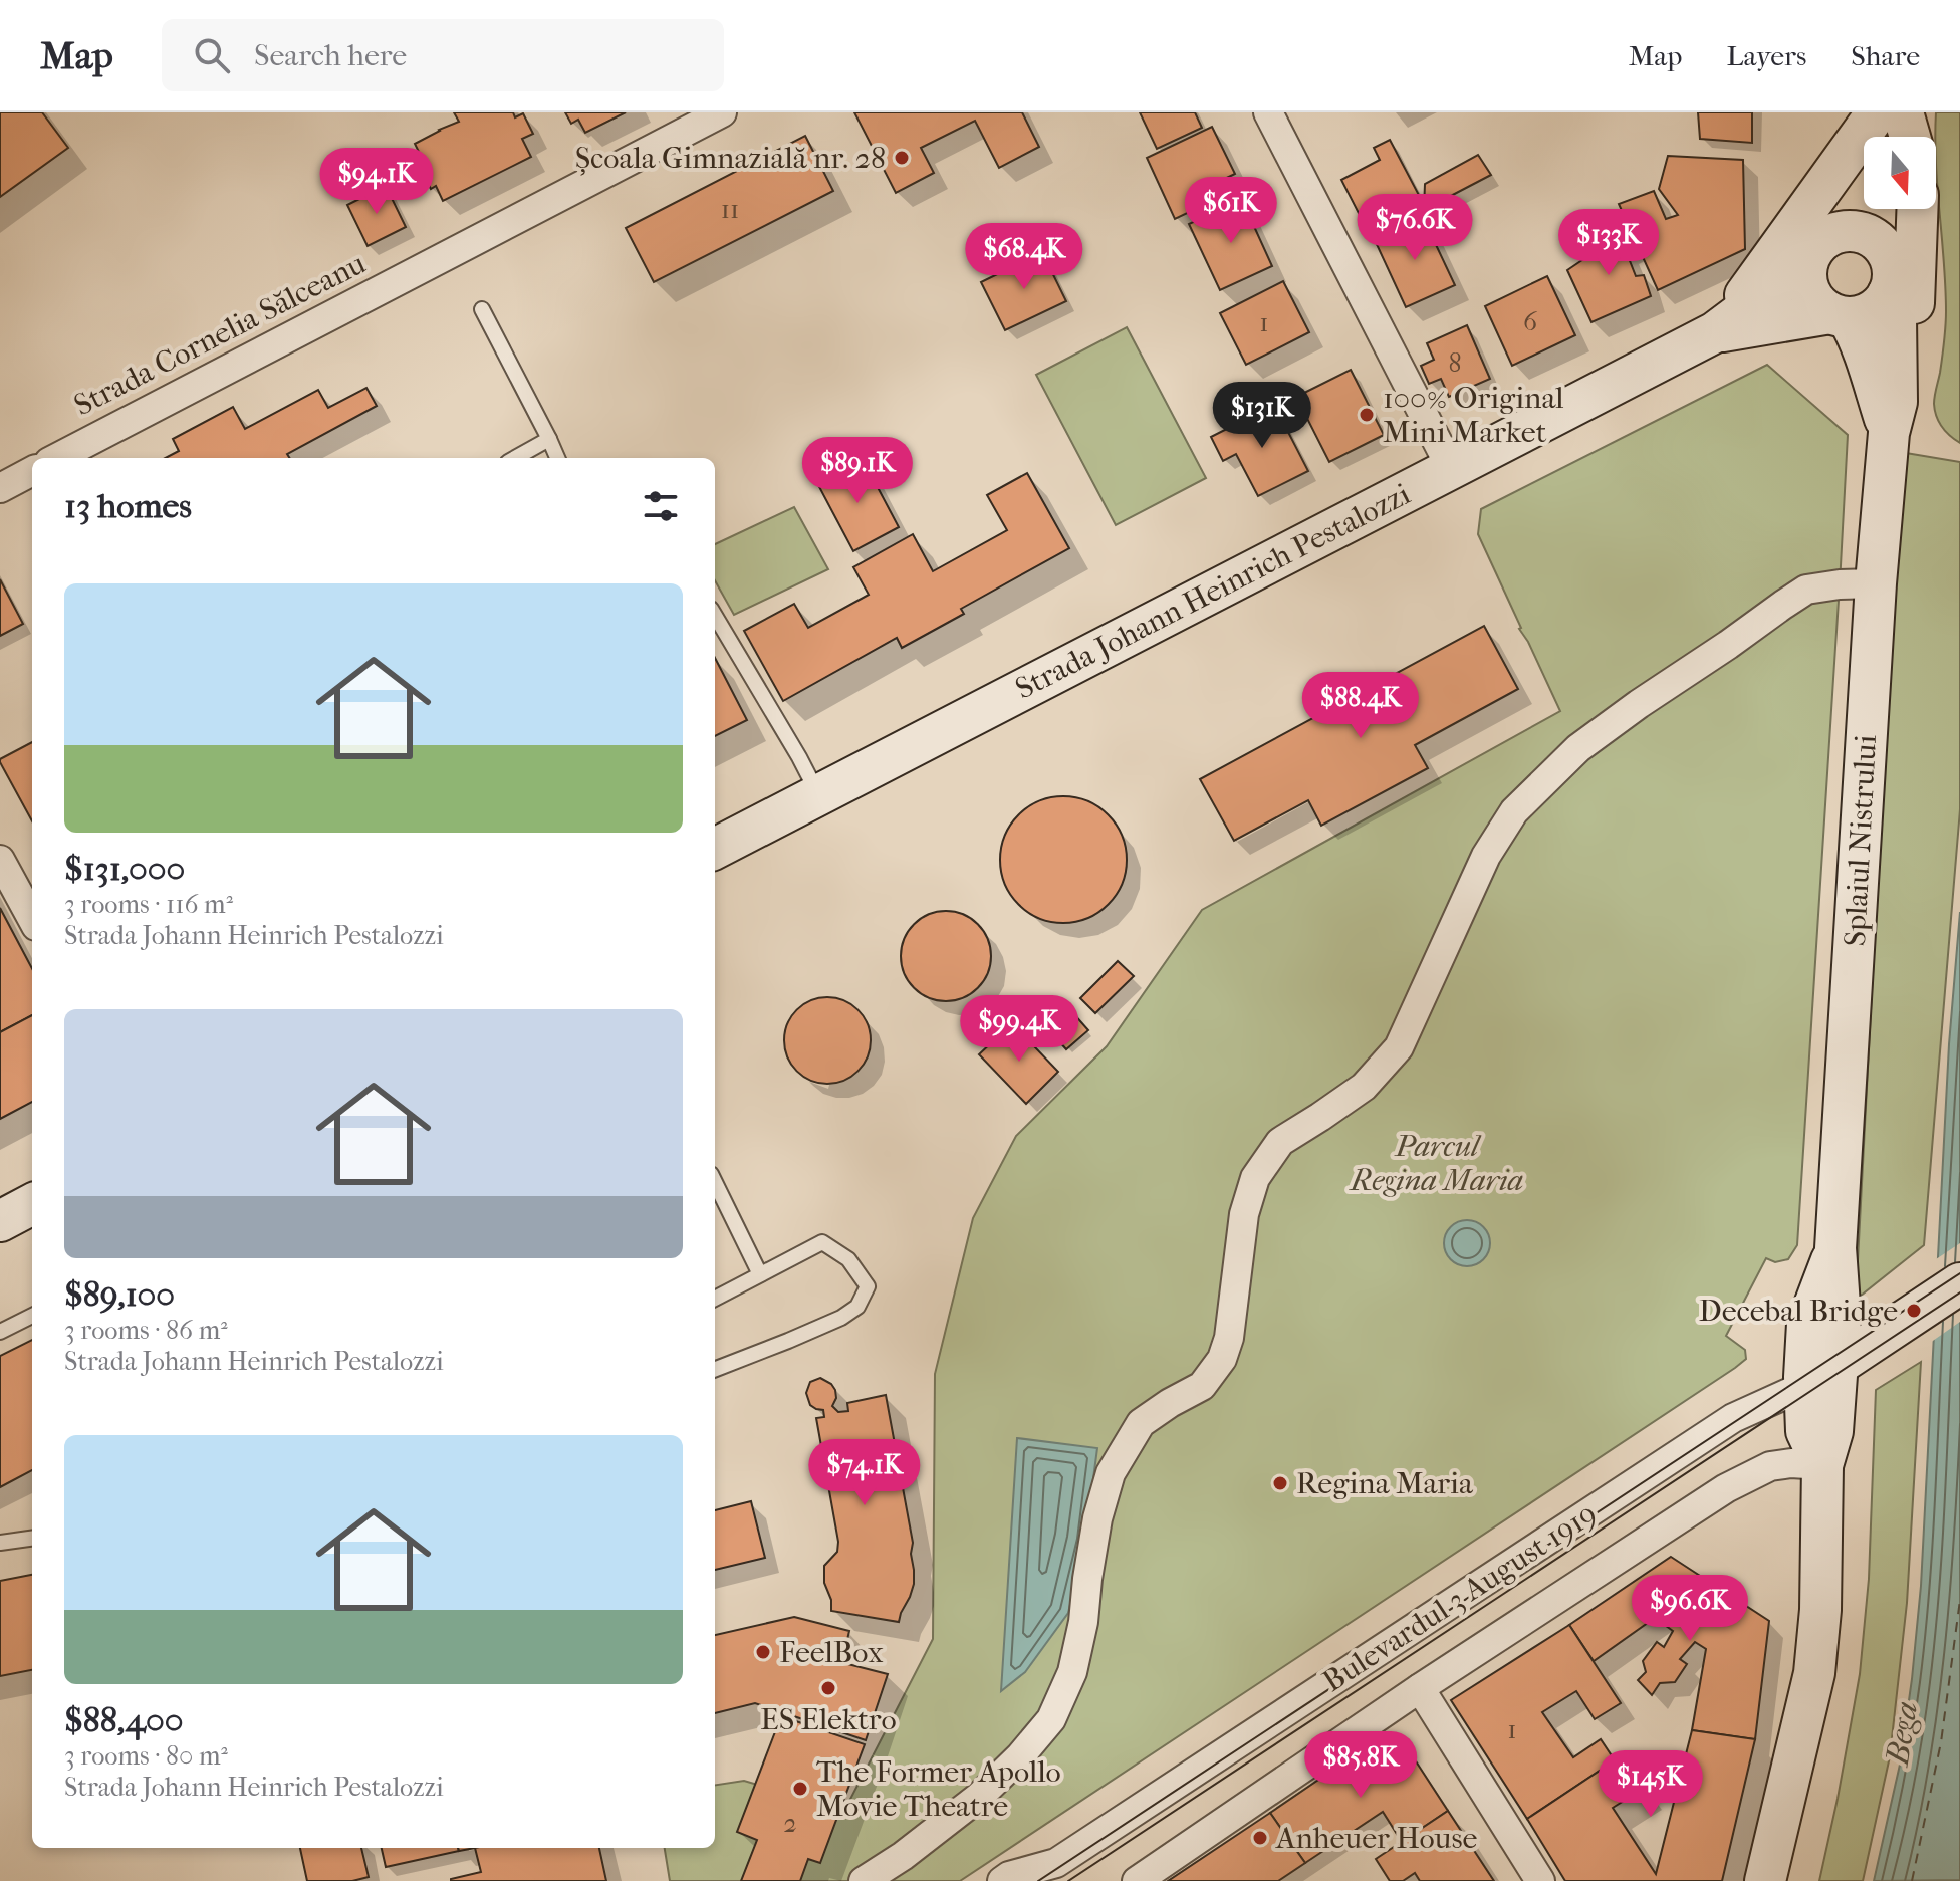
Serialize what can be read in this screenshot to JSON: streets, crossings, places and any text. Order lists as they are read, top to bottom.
{
  "streets": {
    "main road": ["Strada Johann Heinrich Pestalozzi", "Splaiul Nistrului"],
    "street": ["Strada Cornelia Sălceanu", "Bulevardul 3 August 1919"]
  },
  "crossings": [
    ["Strada Johann Heinrich Pestalozzi", "Splaiul Nistrului"],
    ["Splaiul Nistrului", "Bulevardul 3 August 1919"]
  ],
  "water": ["Bega"],
  "parks": ["Parcul Regina Maria"],
  "places": [
    "Școala Gimnazială nr. 28",
    "100% Original Mini Market",
    "Decebal Bridge",
    "Regina Maria",
    "FeelBox",
    "ES Elektro",
    "The Former Apollo Movie Theatre",
    "Anheuer House"
  ],
  "house_numbers": [
    "11",
    "6",
    "1",
    "8",
    "1",
    "2"
  ],
  "north": "bottom",
  "page": {
    "header": "Map",
    "search": "Search here",
    "nav": ["Map", "Layers", "Share"],
    "price": [
      "$94.1K",
      "$61K",
      "$76.6K",
      "$133K",
      "$68.4K",
      "$131K",
      "$89.1K",
      "$88.4K",
      "$99.4K",
      "$74.1K",
      "$96.6K",
      "$85.8K",
      "$145K"
    ],
    "heading": "13 homes",
    "list": [
      {
        "name": "$131,000",
        "note": "3 rooms · 116 m² · Strada Johann Heinrich Pestalozzi"
      },
      {
        "name": "$89,100",
        "note": "3 rooms · 86 m² · Strada Johann Heinrich Pestalozzi"
      },
      {
        "name": "$88,400",
        "note": "3 rooms · 80 m² · Strada Johann Heinrich Pestalozzi"
      }
    ]
  }
}
